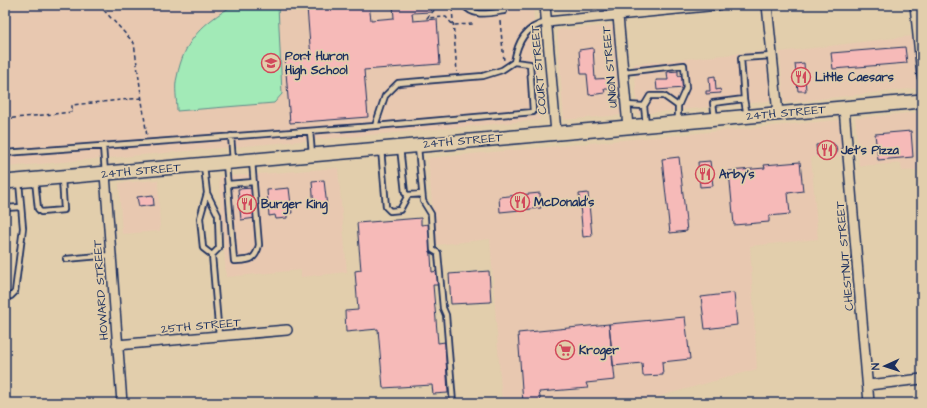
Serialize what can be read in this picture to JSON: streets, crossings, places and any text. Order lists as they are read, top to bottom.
{
  "streets": {
    "street": [
      "UNION STREET",
      "COURT STREET",
      "24TH STREET",
      "CHESTNUT STREET",
      "HOWARD STREET",
      "25TH STREET"
    ]
  },
  "crossings": [
    ["UNION STREET", "24TH STREET"],
    ["COURT STREET", "24TH STREET"],
    ["24TH STREET", "CHESTNUT STREET"],
    ["24TH STREET", "HOWARD STREET"],
    ["HOWARD STREET", "25TH STREET"]
  ],
  "places": {
    "school or university": ["Port Huron High School"],
    "restaurant": [
      "Little Caesars",
      "Jet's Pizza",
      "Arby's",
      "McDonald's",
      "Burger King"
    ],
    "supermarket": ["Kroger"]
  },
  "north": "left"
}
